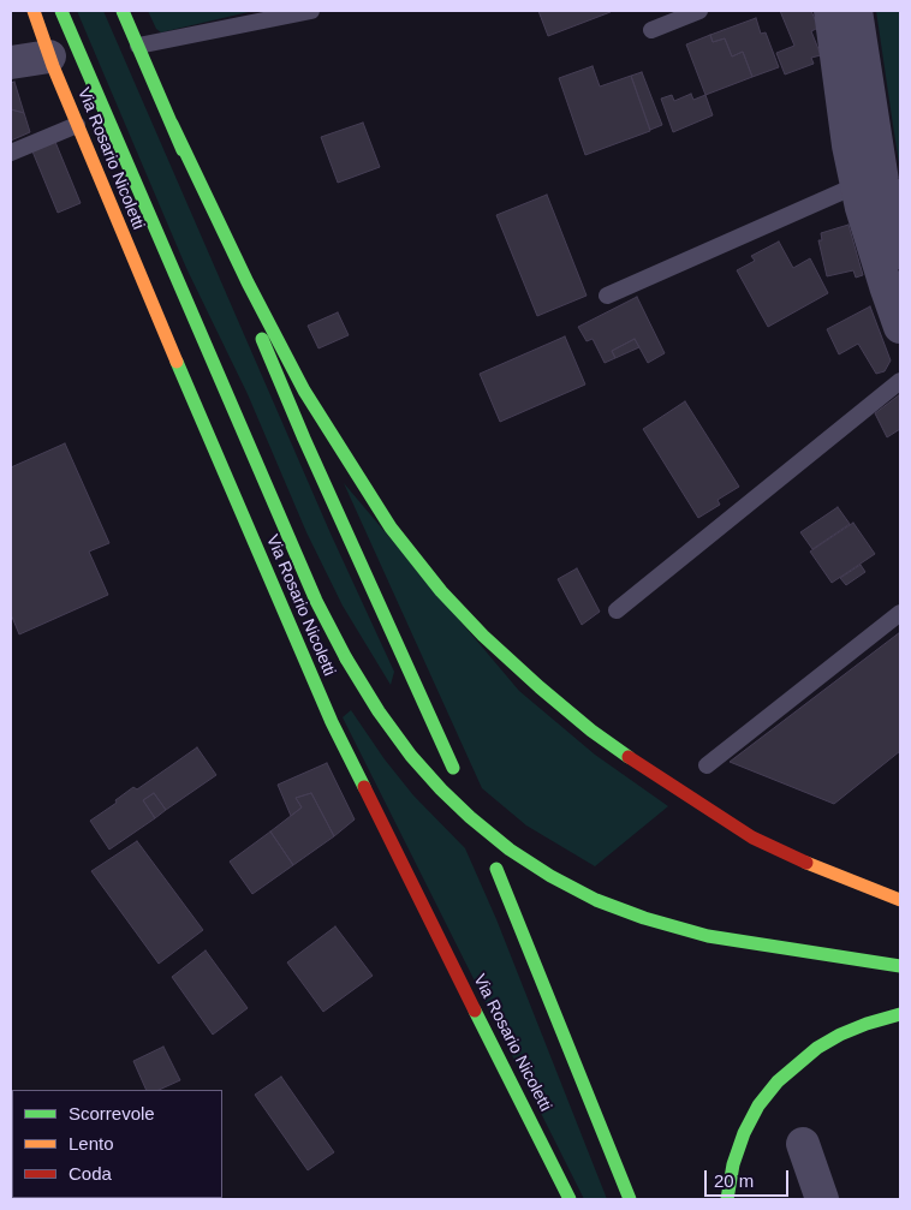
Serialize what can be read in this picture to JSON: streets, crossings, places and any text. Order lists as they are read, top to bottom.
{
  "streets": {
    "main road": ["Via Rosario Nicoletti"]
  },
  "legend": ["Scorrevole", "Lento", "Coda"],
  "scale_bar": "20 m"
}
